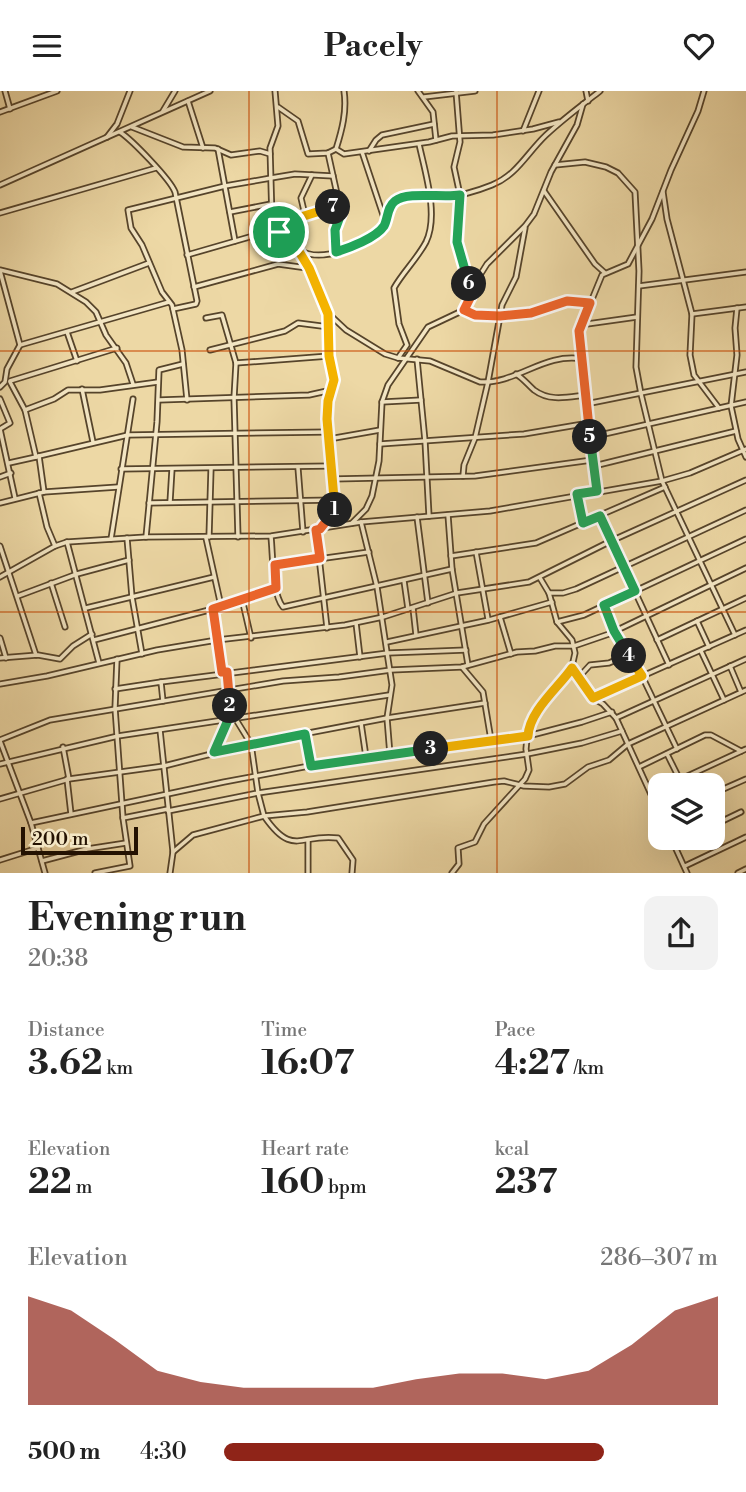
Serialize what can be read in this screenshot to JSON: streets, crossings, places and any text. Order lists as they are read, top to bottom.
{
  "scale_bar": "200 m",
  "page": {
    "header": "Pacely",
    "pins": [
      "7",
      "6",
      "5",
      "1",
      "4",
      "2",
      "3"
    ],
    "scale": "200 m",
    "heading": ["Evening run", "20:38"],
    "stats": [
      ["Distance", "3.62 km"],
      ["Time", "16:07"],
      ["Pace", "4:27 /km"],
      ["Elevation", "22 m"],
      ["Heart rate", "160 bpm"],
      ["kcal", "237"]
    ],
    "chart": ["Elevation", "286–307 m"],
    "list": [
      {
        "name": "500 m",
        "note": "4:30"
      }
    ]
  }
}
